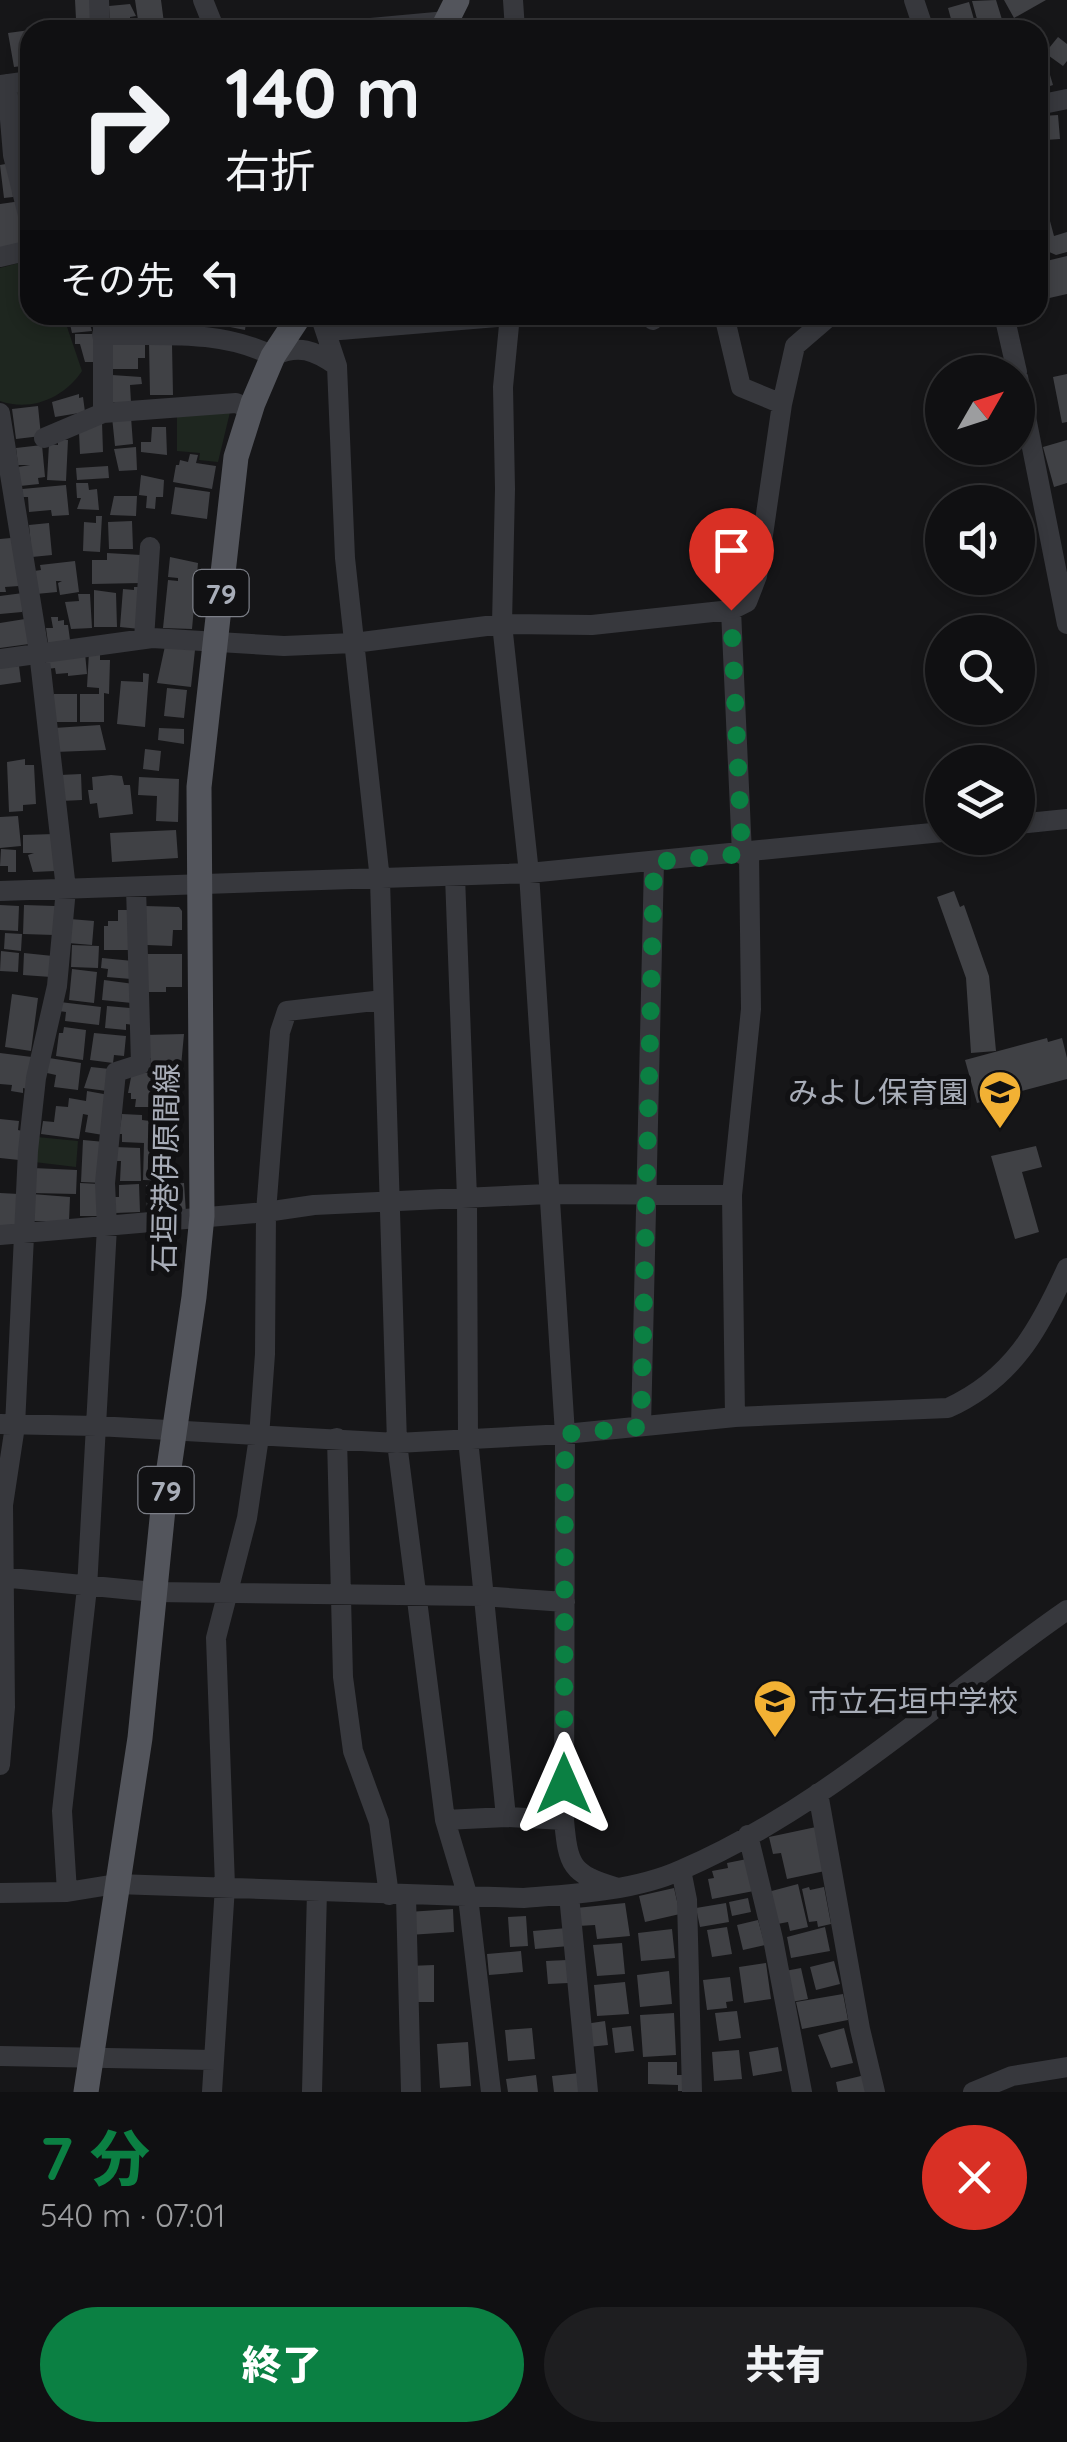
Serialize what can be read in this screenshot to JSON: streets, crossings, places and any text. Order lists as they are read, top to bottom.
{
  "streets": {
    "main road": ["79", "石垣港伊原間線"]
  },
  "places": {
    "school or university": ["みよし保育園", "市立石垣中学校"]
  },
  "north": "top right",
  "page": {
    "turn": ["140 m", "右折"],
    "then": "その先",
    "heading": ["7 分", "540 m · 07:01"],
    "buttons": ["終了", "共有"]
  }
}
